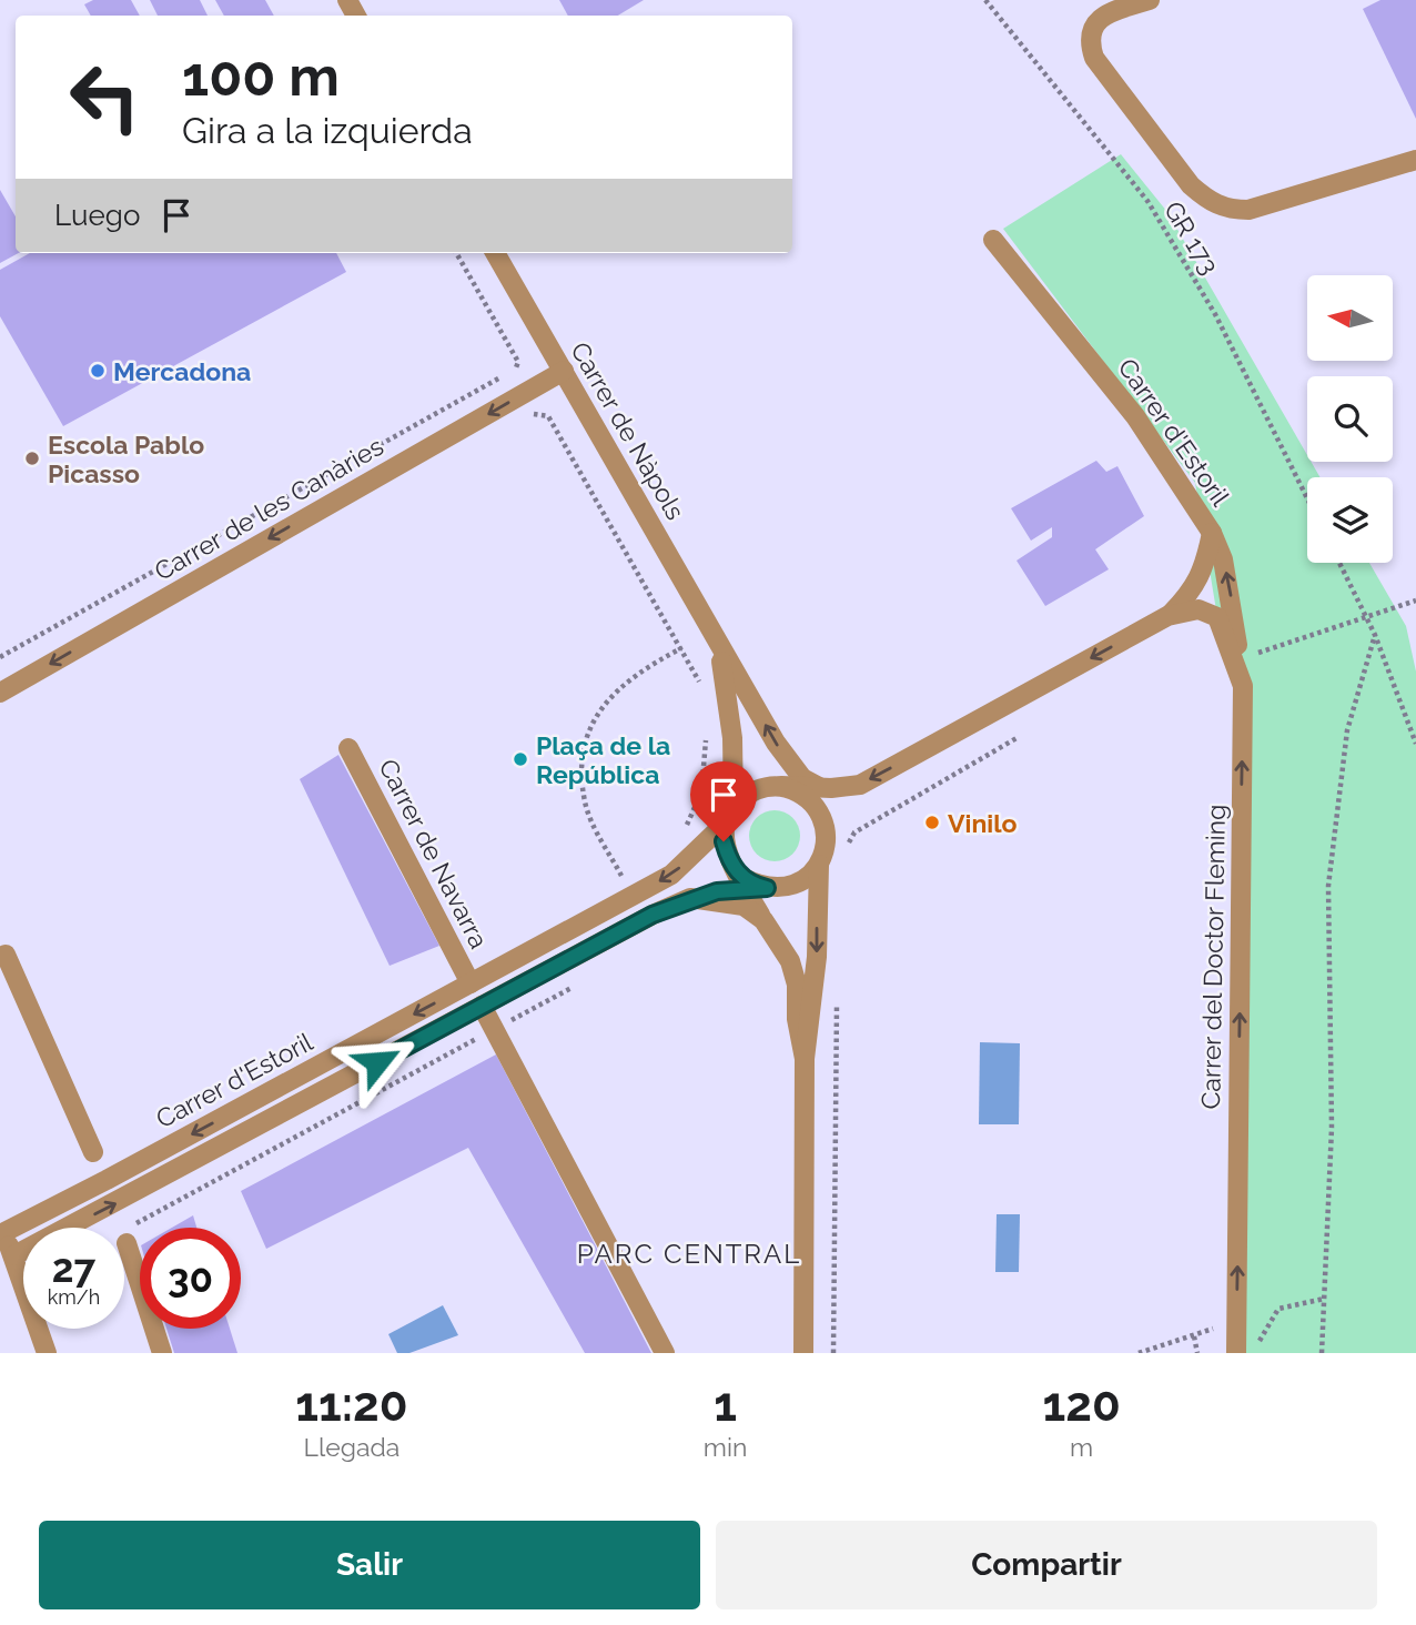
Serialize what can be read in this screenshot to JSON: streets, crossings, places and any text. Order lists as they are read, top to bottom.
{
  "streets": {
    "street": [
      "Carrer de Nàpols",
      "Carrer d'Estoril",
      "Carrer de les Canàries",
      "Carrer de Navarra",
      "Carrer del Doctor Fleming"
    ],
    "path": ["GR 173"]
  },
  "crossings": [
    ["Carrer de Nàpols", "Carrer d'Estoril"],
    ["Carrer de Nàpols", "Carrer de les Canàries"],
    ["Carrer de Nàpols", "Carrer del Doctor Fleming"],
    ["Carrer d'Estoril", "Carrer de Navarra"],
    ["Carrer d'Estoril", "Carrer del Doctor Fleming"]
  ],
  "one_way": ["Carrer de les Canàries"],
  "districts": ["PARC CENTRAL"],
  "places": [
    "Mercadona",
    "Escola Pablo Picasso",
    "Plaça de la República",
    "Vinilo"
  ],
  "north": "left",
  "page": {
    "turn": ["100 m", "Gira a la izquierda"],
    "then": "Luego",
    "speed": "27 km/h",
    "limit": "30",
    "eta": [
      "11:20",
      "Llegada",
      "1",
      "min",
      "120",
      "m"
    ],
    "buttons": ["Salir", "Compartir"]
  }
}
